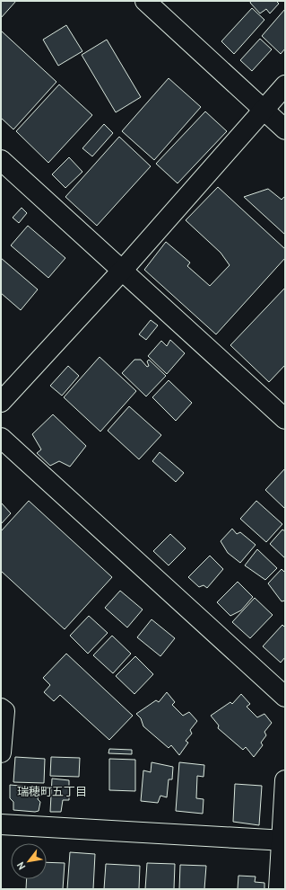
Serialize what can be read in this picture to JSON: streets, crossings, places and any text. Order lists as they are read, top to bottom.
{
  "districts": ["瑞穂町五丁目"],
  "north": "bottom left"
}
